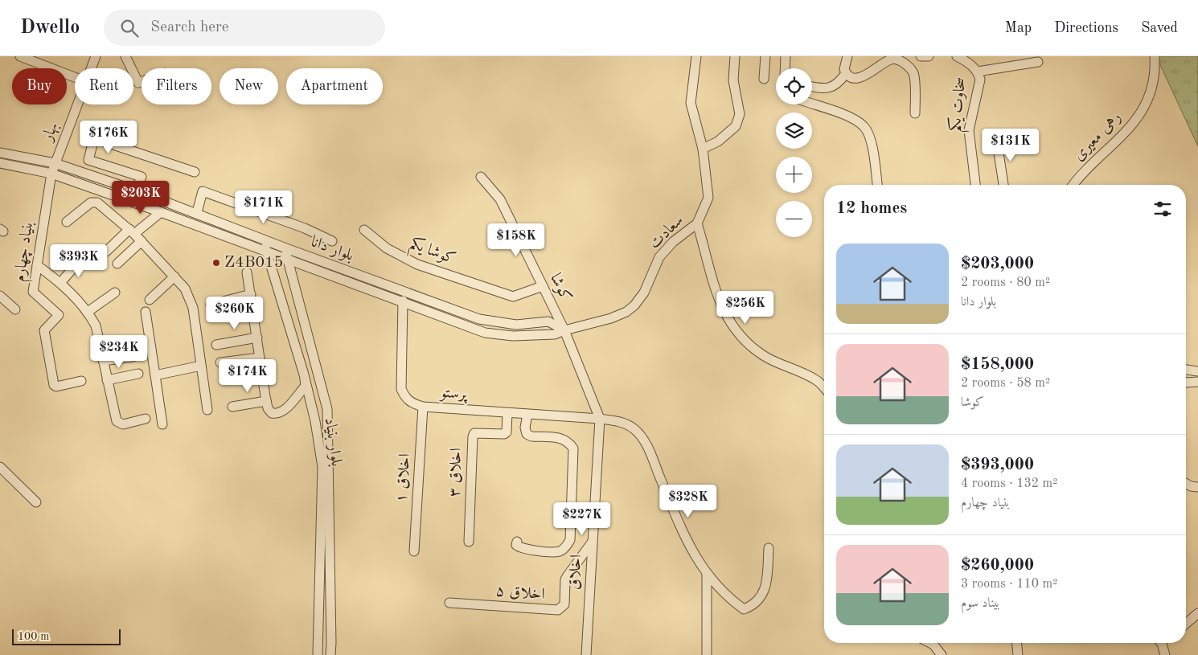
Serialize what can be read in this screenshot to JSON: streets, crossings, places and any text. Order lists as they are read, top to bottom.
{
  "streets": {
    "street": [
      "سخاوت یکم",
      "بهار",
      "رهی معیری",
      "سعادت",
      "بلوار دانا",
      "بنیاد چهارم",
      "کوشا یکم",
      "کوشا",
      "پرستو",
      "بلوار بنیاد",
      "اخلاق ۳",
      "اخلاق ۱",
      "اخلاق",
      "اخلاق ۵"
    ]
  },
  "crossings": [
    ["بهار", "بلوار دانا"],
    ["بهار", "بنیاد چهارم"],
    ["سعادت", "بلوار دانا"],
    ["سعادت", "کوشا"],
    ["بلوار دانا", "بنیاد چهارم"],
    ["بلوار دانا", "کوشا"],
    ["بلوار دانا", "پرستو"],
    ["بلوار دانا", "بلوار بنیاد"],
    ["کوشا یکم", "کوشا"],
    ["پرستو", "اخلاق ۳"],
    ["پرستو", "اخلاق ۱"],
    ["پرستو", "اخلاق"],
    ["اخلاق", "اخلاق ۵"]
  ],
  "places": ["Z4B015"],
  "scale_bar": "100 m",
  "page": {
    "header": "Dwello",
    "search": "Search here",
    "nav": ["Map", "Directions", "Saved"],
    "map_buttons": ["+", "−"],
    "chip": [
      "Buy",
      "Rent",
      "Filters",
      "New",
      "Apartment"
    ],
    "price": [
      "$176K",
      "$131K",
      "$203K",
      "$171K",
      "$158K",
      "$393K",
      "$256K",
      "$260K",
      "$234K",
      "$174K",
      "$328K",
      "$227K"
    ],
    "heading": "12 homes",
    "list": [
      {
        "name": "$203,000",
        "note": "2 rooms · 80 m² · بلوار دانا"
      },
      {
        "name": "$158,000",
        "note": "2 rooms · 58 m² · کوشا"
      },
      {
        "name": "$393,000",
        "note": "4 rooms · 132 m² · بنیاد چهارم"
      },
      {
        "name": "$260,000",
        "note": "3 rooms · 110 m² · بیناد سوم"
      }
    ],
    "scale": "100 m"
  }
}
